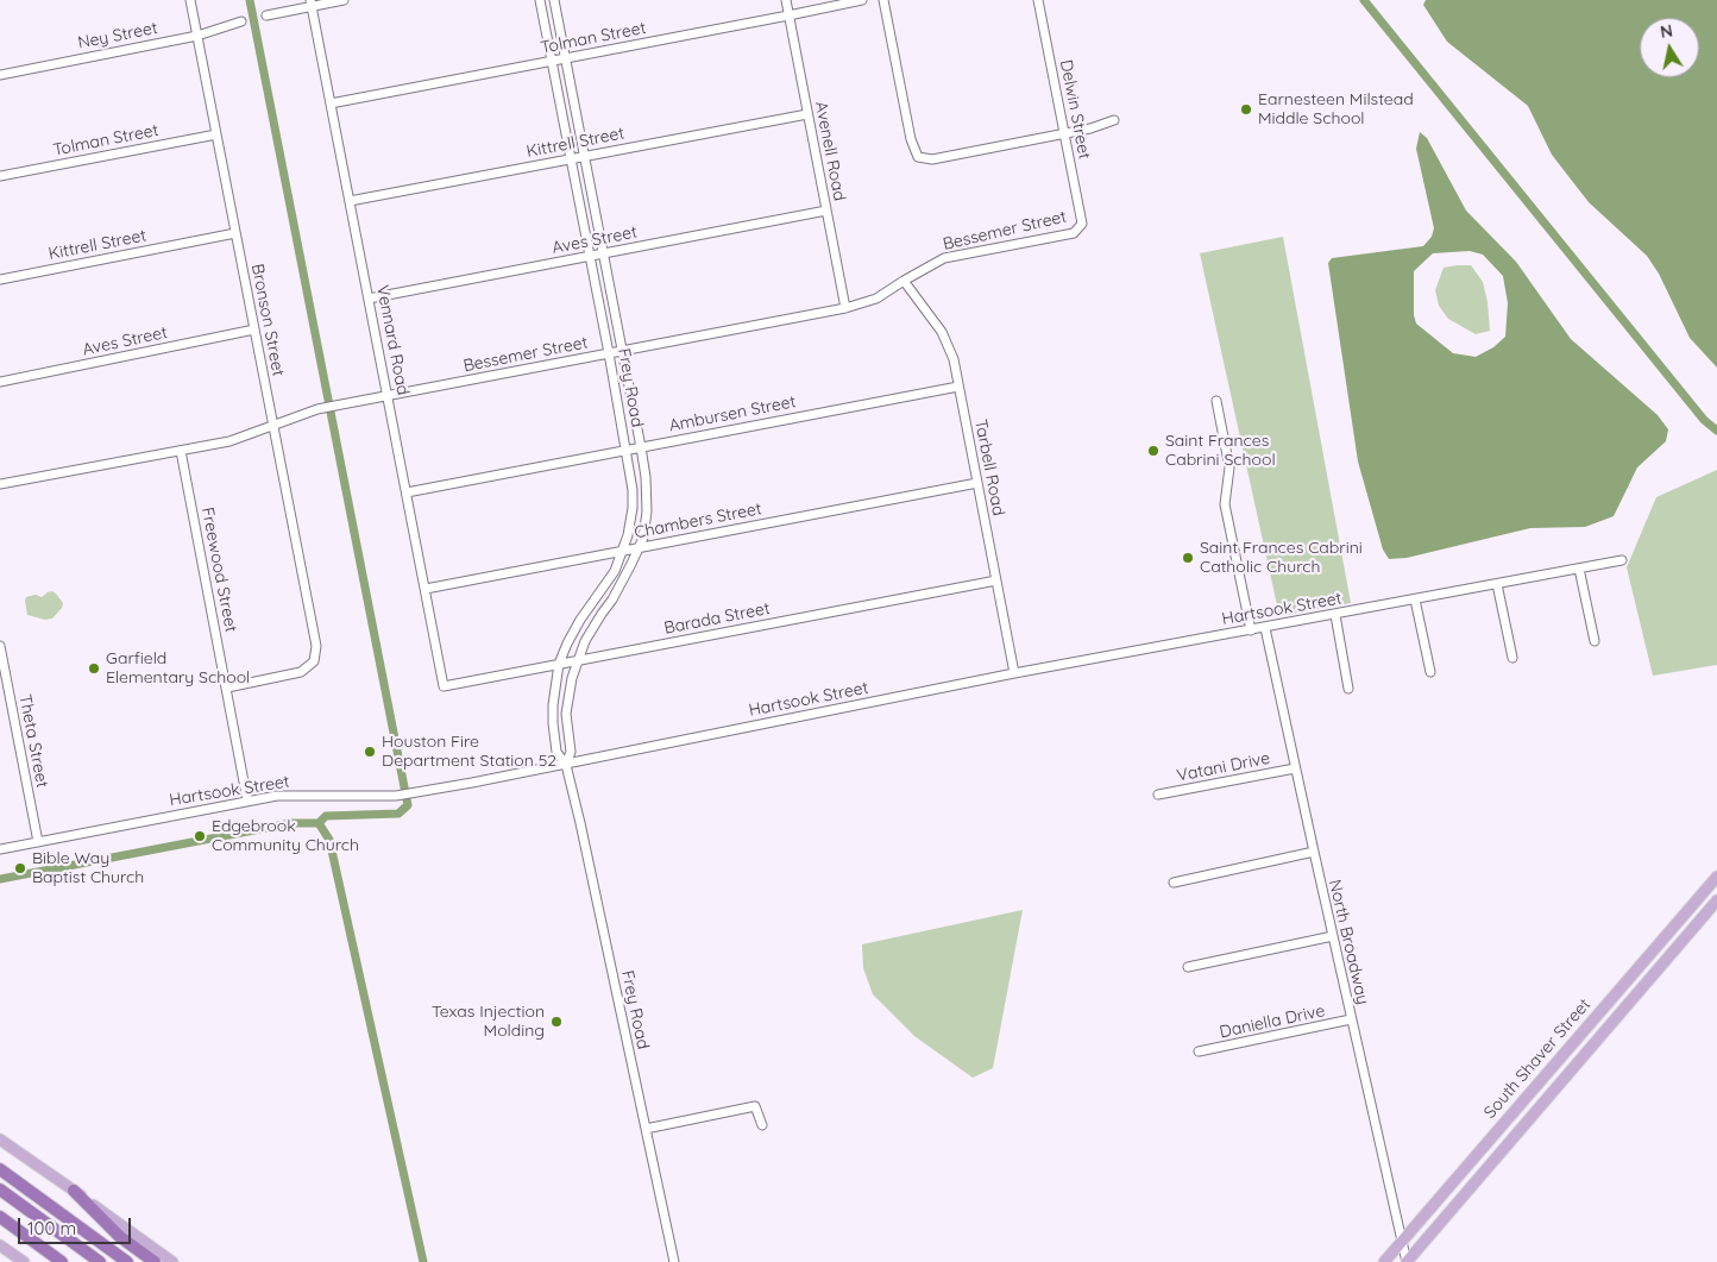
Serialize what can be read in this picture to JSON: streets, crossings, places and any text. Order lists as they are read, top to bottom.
{
  "streets": {
    "main road": ["South Shaver Street"],
    "street": [
      "Ney Street",
      "Tolman Street",
      "Delwin Street",
      "Kittrell Street",
      "Avenell Road",
      "Bessemer Street",
      "Aves Street",
      "Bronson Street",
      "Vennard Road",
      "Frey Road",
      "Ambursen Street",
      "Tarbell Road",
      "Chambers Street",
      "Freewood Street",
      "Hartsook Street",
      "Barada Street",
      "Theta Street",
      "Vatani Drive",
      "North Broadway",
      "Daniella Drive"
    ]
  },
  "crossings": [
    ["Ney Street", "Bronson Street"],
    ["Tolman Street", "Avenell Road"],
    ["Tolman Street", "Bronson Street"],
    ["Tolman Street", "Vennard Road"],
    ["Tolman Street", "Frey Road"],
    ["Delwin Street", "Bessemer Street"],
    ["Kittrell Street", "Avenell Road"],
    ["Kittrell Street", "Bronson Street"],
    ["Kittrell Street", "Vennard Road"],
    ["Kittrell Street", "Frey Road"],
    ["Avenell Road", "Bessemer Street"],
    ["Avenell Road", "Aves Street"],
    ["Bessemer Street", "Bronson Street"],
    ["Bessemer Street", "Vennard Road"],
    ["Bessemer Street", "Frey Road"],
    ["Bessemer Street", "Tarbell Road"],
    ["Bessemer Street", "Freewood Street"],
    ["Aves Street", "Bronson Street"],
    ["Aves Street", "Vennard Road"],
    ["Aves Street", "Frey Road"],
    ["Bronson Street", "Freewood Street"],
    ["Vennard Road", "Ambursen Street"],
    ["Vennard Road", "Chambers Street"],
    ["Vennard Road", "Barada Street"],
    ["Frey Road", "Ambursen Street"],
    ["Frey Road", "Chambers Street"],
    ["Frey Road", "Hartsook Street"],
    ["Frey Road", "Barada Street"],
    ["Ambursen Street", "Tarbell Road"],
    ["Tarbell Road", "Chambers Street"],
    ["Tarbell Road", "Hartsook Street"],
    ["Tarbell Road", "Barada Street"],
    ["Freewood Street", "Hartsook Street"],
    ["Hartsook Street", "Theta Street"],
    ["Hartsook Street", "North Broadway"],
    ["Vatani Drive", "North Broadway"],
    ["North Broadway", "Daniella Drive"],
    ["North Broadway", "South Shaver Street"]
  ],
  "places": [
    "Earnesteen Milstead Middle School",
    "Saint Frances Cabrini School",
    "Saint Frances Cabrini Catholic Church",
    "Garfield Elementary School",
    "Houston Fire Department Station 52",
    "Edgebrook Community Church",
    "Bible Way Baptist Church",
    "Texas Injection Molding"
  ],
  "scale_bar": "100 m",
  "north": "top"
}
